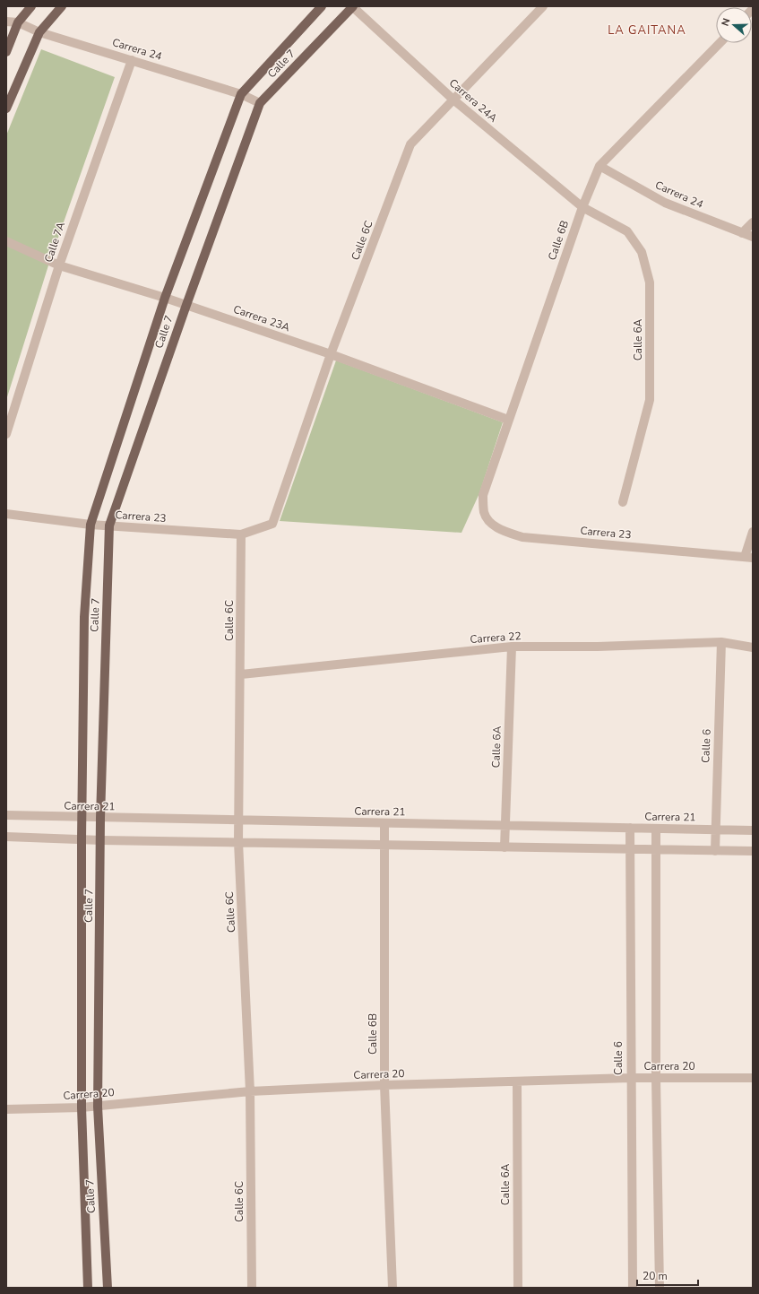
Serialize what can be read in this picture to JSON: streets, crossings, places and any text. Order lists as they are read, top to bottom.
{
  "streets": {
    "main road": ["Calle 7"],
    "street": [
      "Carrera 24",
      "Carrera 24A",
      "Calle 6C",
      "Calle 6B",
      "Calle 7A",
      "Carrera 23A",
      "Calle 6A",
      "Carrera 23",
      "Carrera 22",
      "Calle 6",
      "Carrera 21",
      "Carrera 20"
    ]
  },
  "crossings": [
    ["Carrera 24", "Calle 7"],
    ["Carrera 24", "Calle 6B"],
    ["Carrera 24", "Calle 7A"],
    ["Calle 7", "Carrera 24A"],
    ["Calle 7", "Carrera 23A"],
    ["Calle 7", "Carrera 23"],
    ["Calle 7", "Carrera 21"],
    ["Calle 7", "Carrera 20"],
    ["Carrera 24A", "Calle 6C"],
    ["Carrera 24A", "Calle 6B"],
    ["Carrera 24A", "Calle 6A"],
    ["Calle 6C", "Carrera 23A"],
    ["Calle 6C", "Carrera 23"],
    ["Calle 6C", "Carrera 22"],
    ["Calle 6C", "Carrera 21"],
    ["Calle 6C", "Carrera 20"],
    ["Calle 6B", "Carrera 23A"],
    ["Calle 6B", "Calle 6A"],
    ["Calle 6B", "Carrera 23"],
    ["Calle 6B", "Carrera 21"],
    ["Calle 6B", "Carrera 20"],
    ["Calle 7A", "Carrera 23A"],
    ["Calle 6A", "Carrera 22"],
    ["Calle 6A", "Carrera 21"],
    ["Calle 6A", "Carrera 20"],
    ["Carrera 22", "Calle 6"],
    ["Calle 6", "Carrera 21"],
    ["Calle 6", "Carrera 20"]
  ],
  "districts": ["LA GAITANA"],
  "scale_bar": "20 m",
  "north": "left"
}
